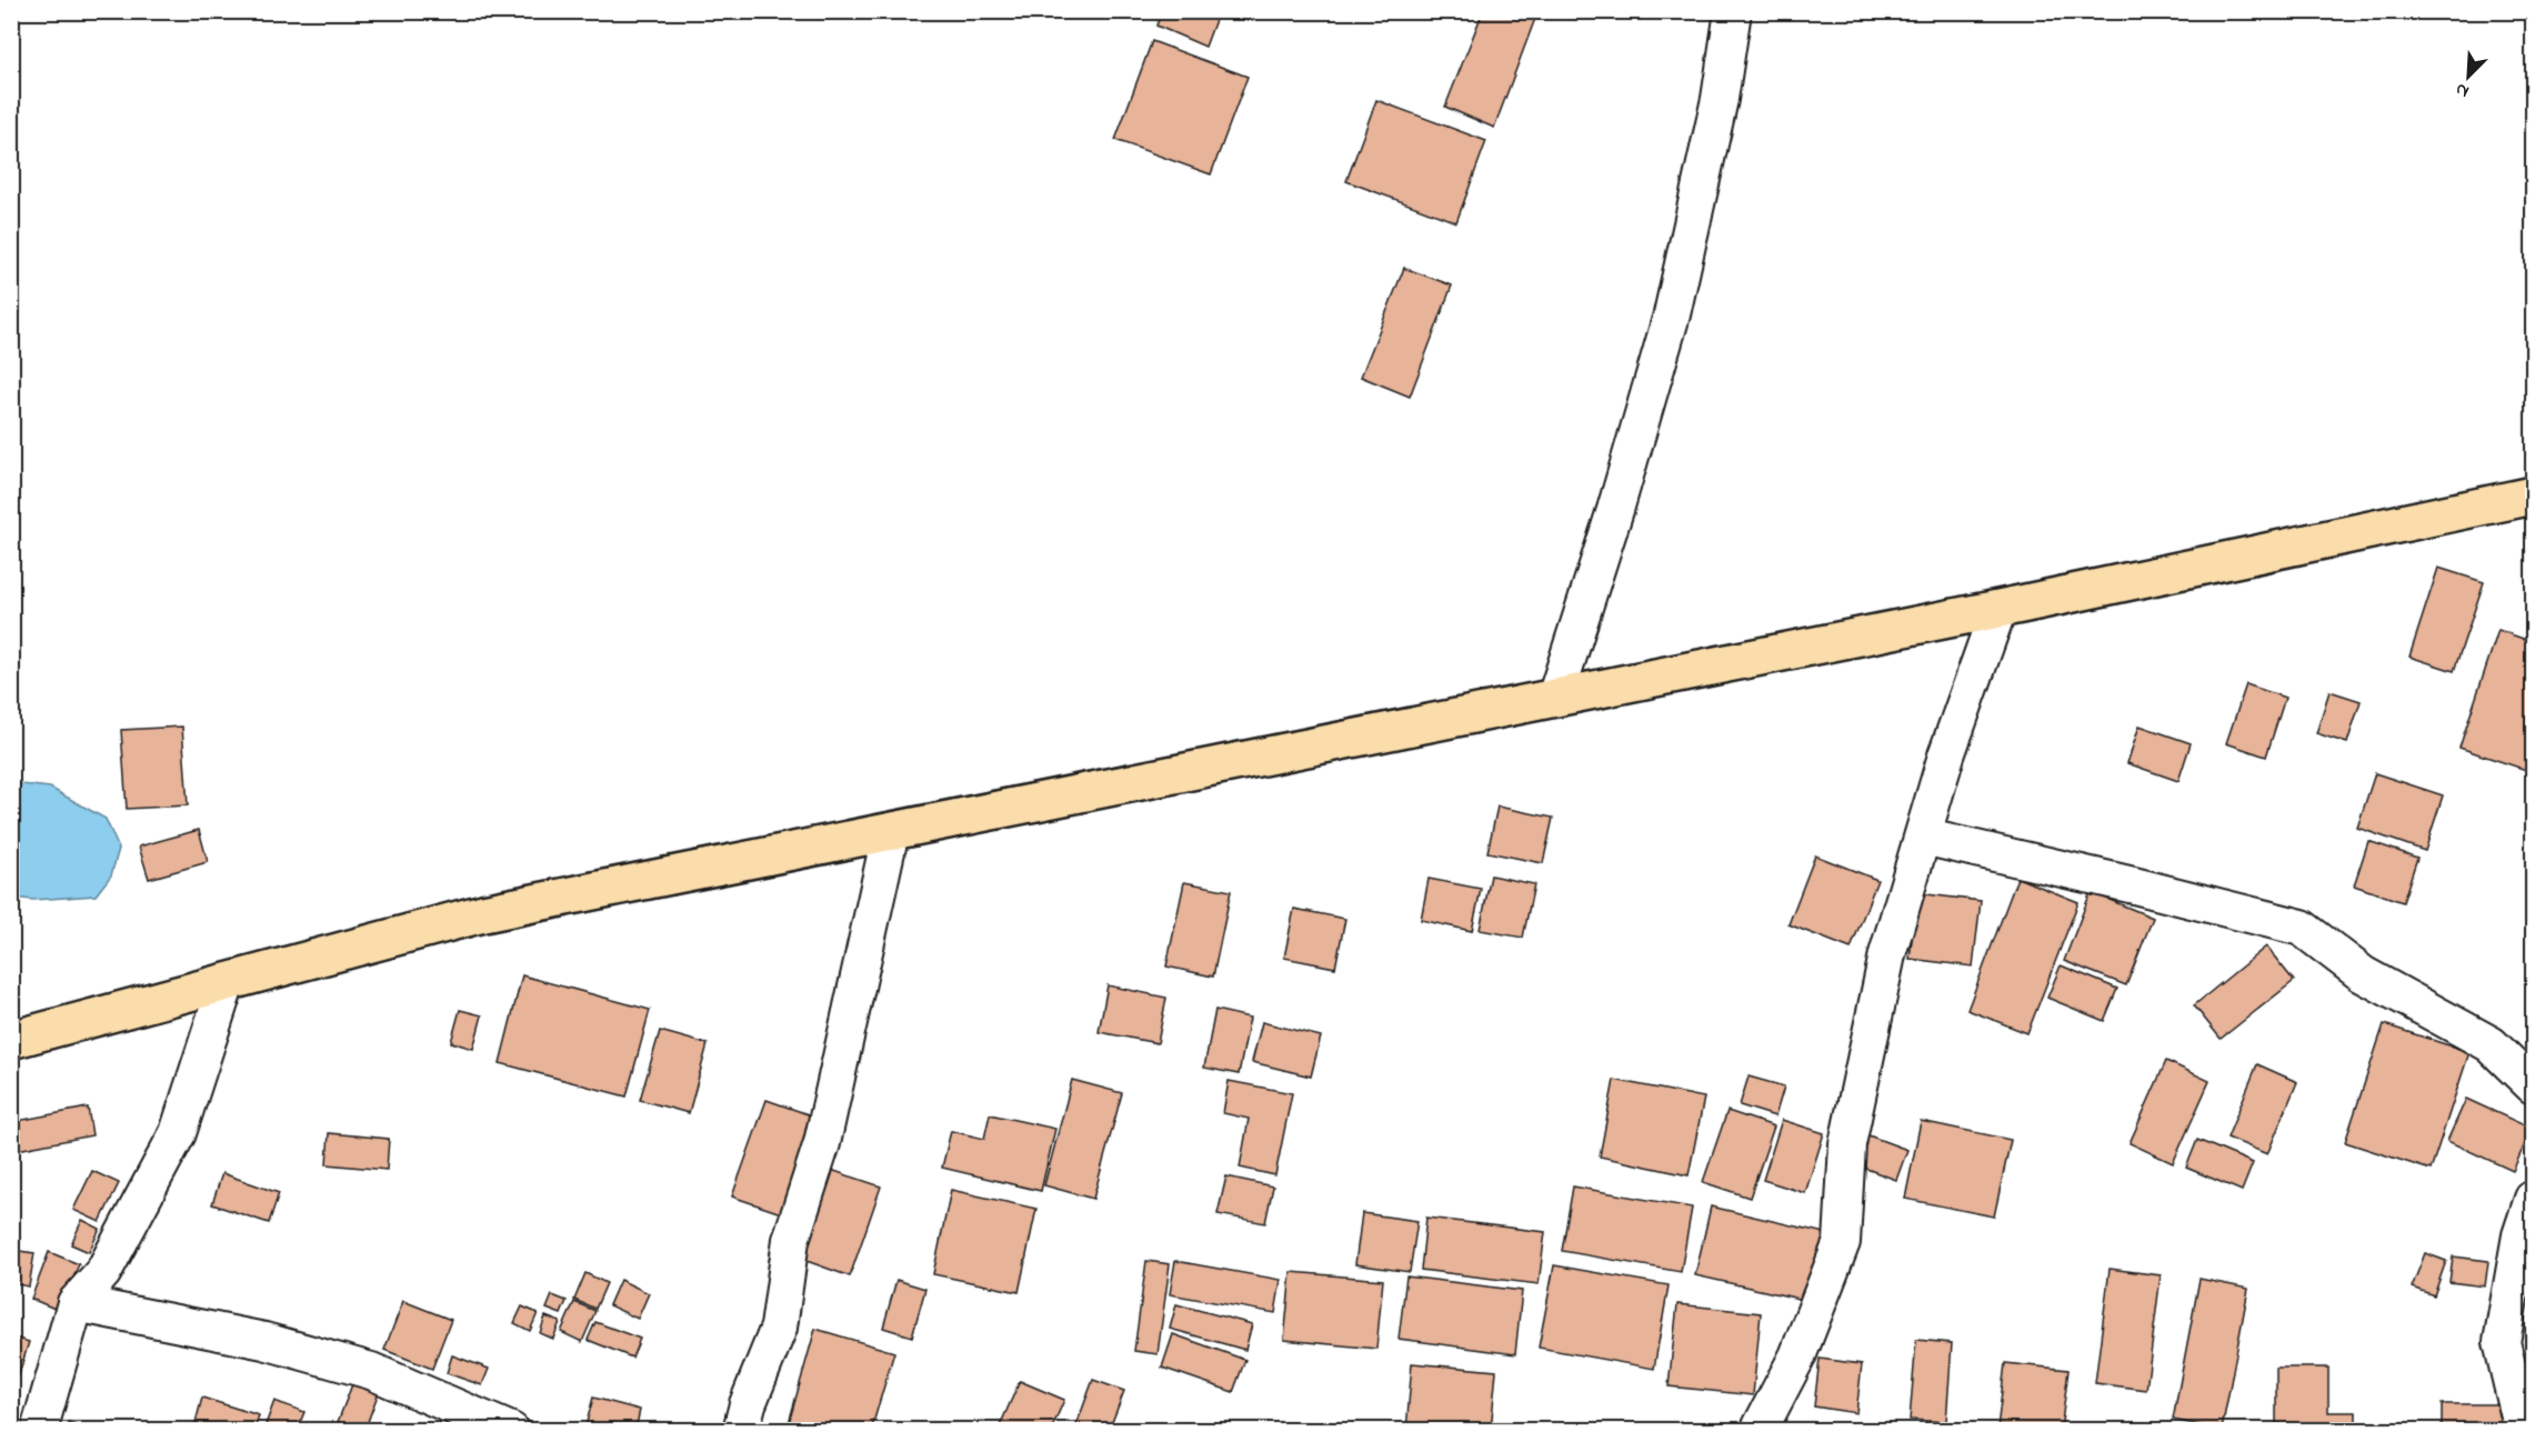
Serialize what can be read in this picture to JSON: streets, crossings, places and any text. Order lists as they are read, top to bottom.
{
  "north": "bottom left"
}
